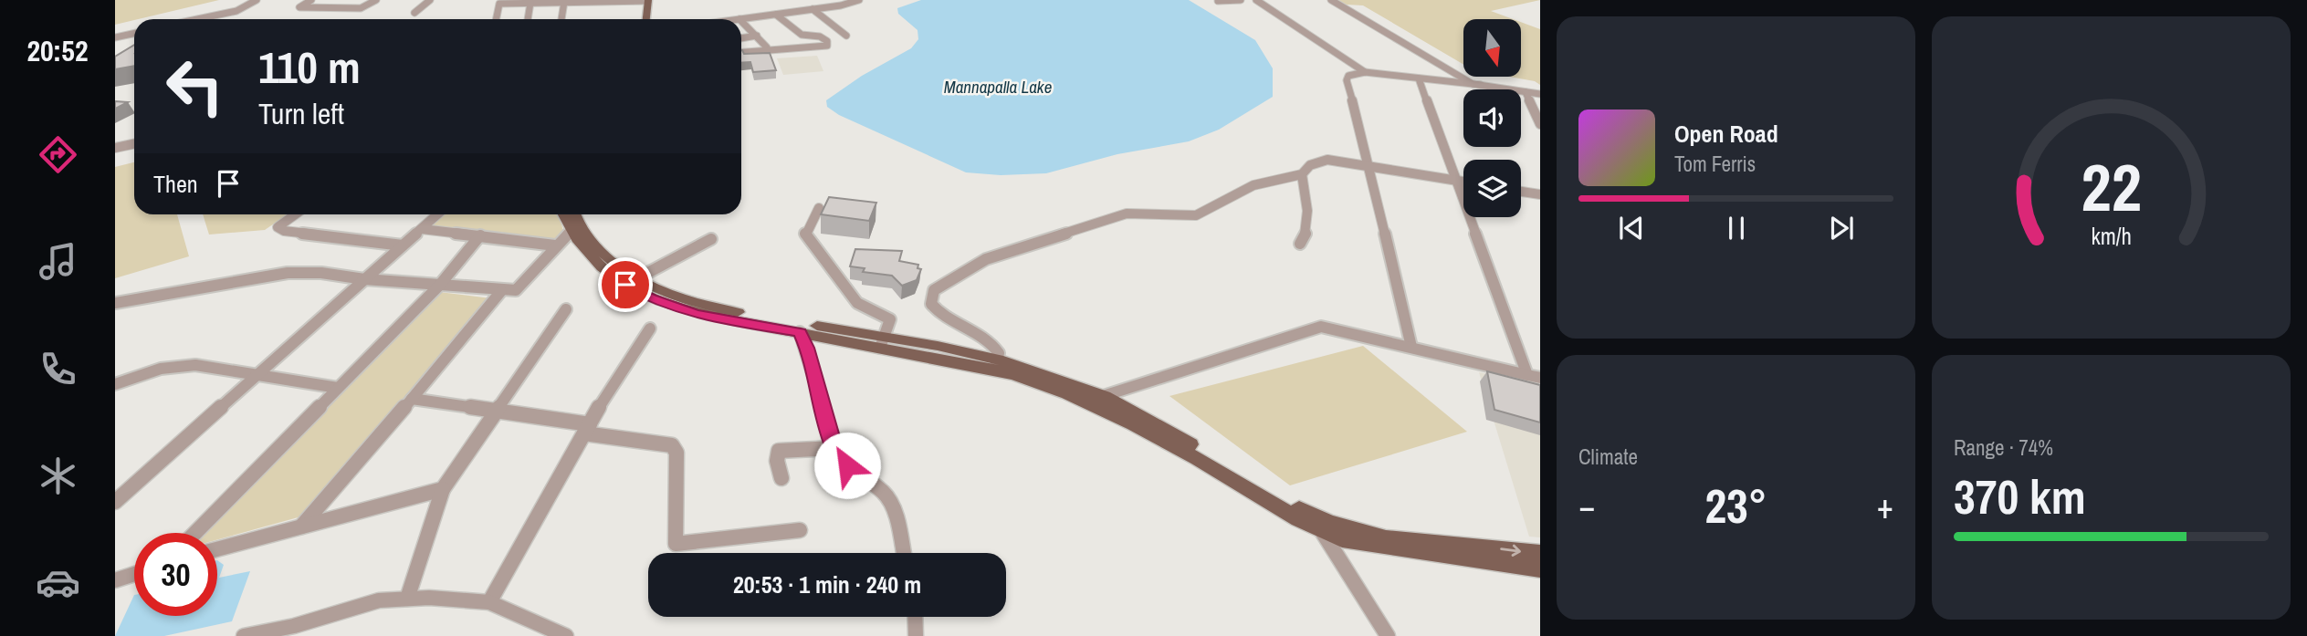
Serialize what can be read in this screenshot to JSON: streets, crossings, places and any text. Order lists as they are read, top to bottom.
{
  "water": ["Mannapalla Lake"],
  "north": "bottom",
  "page": {
    "tabs": "20:52",
    "turn": ["110 m", "Turn left"],
    "song": ["Open Road", "Tom Ferris"],
    "then": "Then",
    "tile": [
      "Climate",
      ["Range · 74%", "370 km"]
    ],
    "heat": ["−", "23°", "+"],
    "limit": "30",
    "trip": "20:53 · 1 min · 240 m",
    "gauge": ["22", "km/h"]
  }
}
